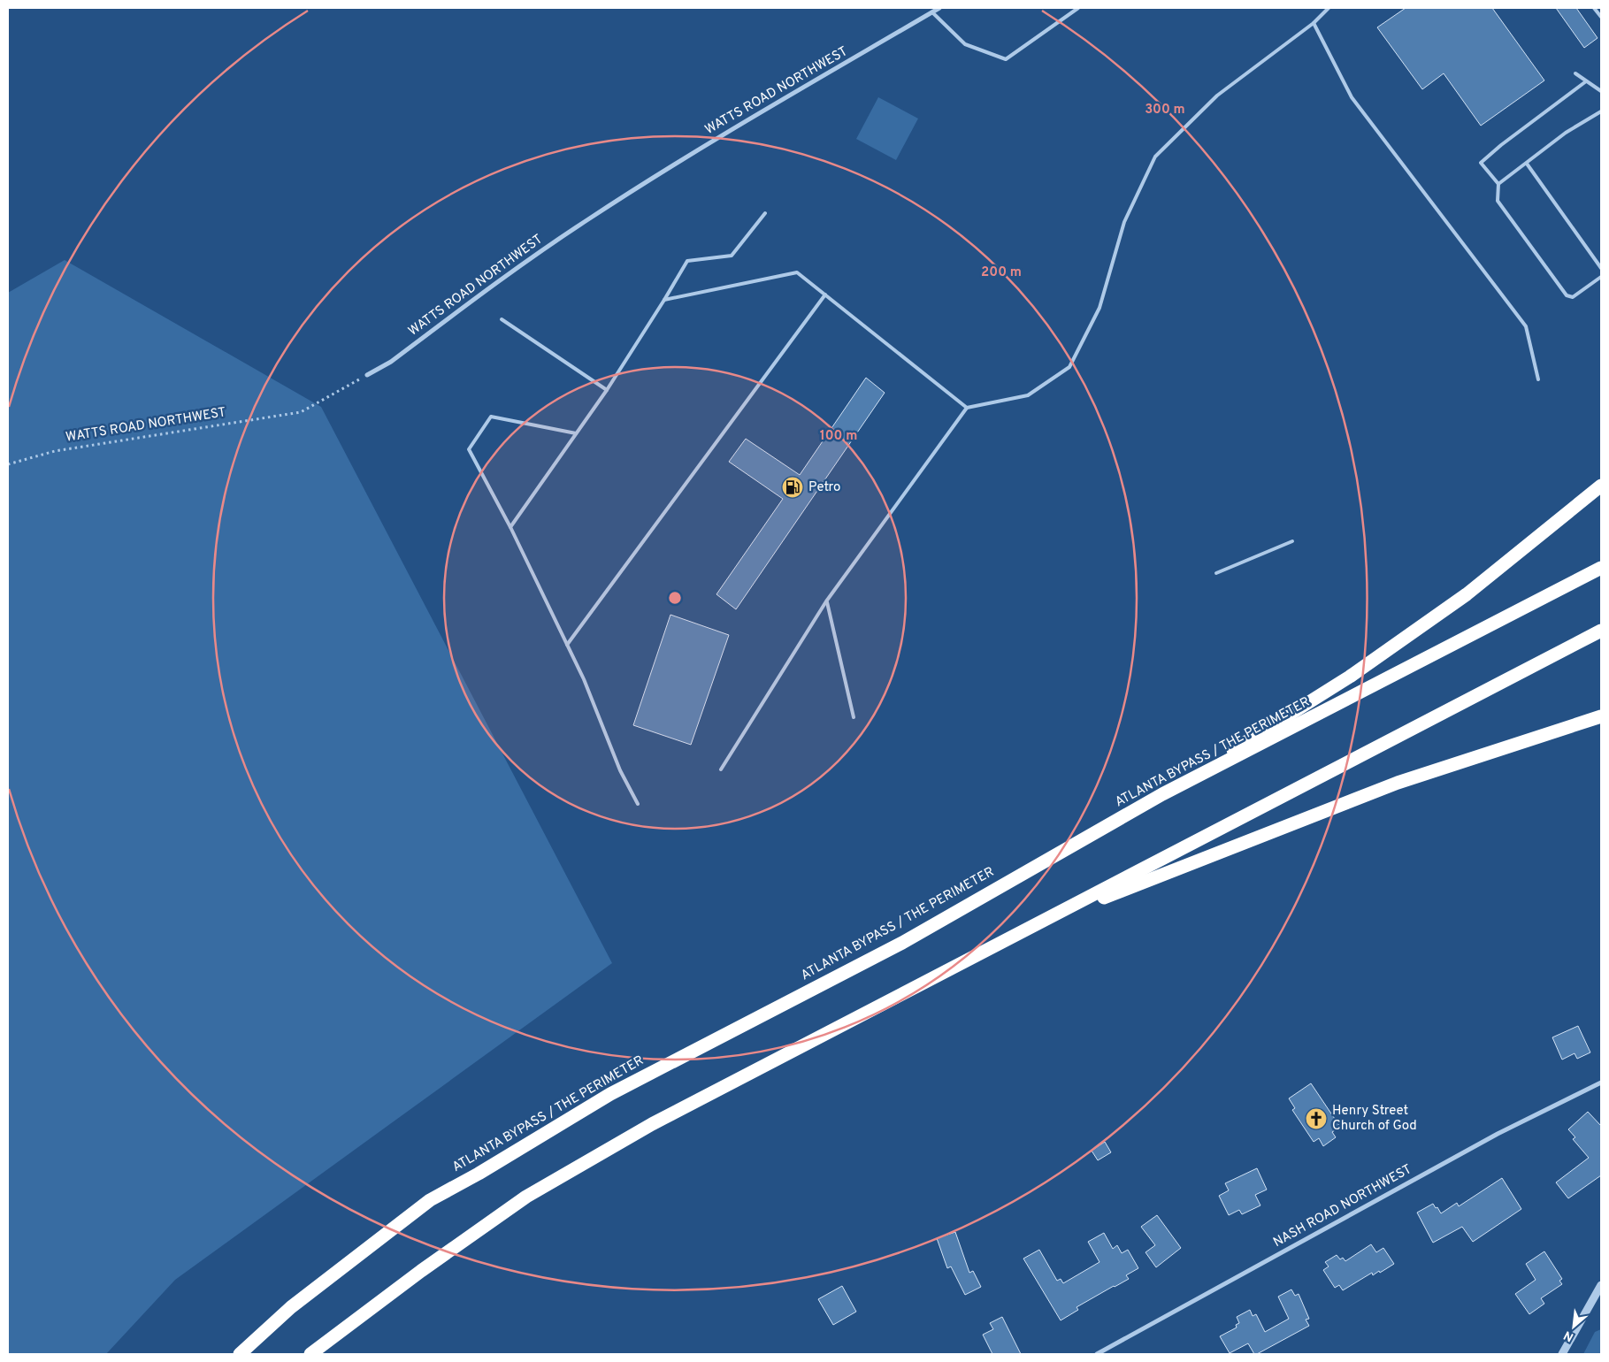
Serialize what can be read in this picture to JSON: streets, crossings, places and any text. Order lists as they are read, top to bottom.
{
  "streets": {
    "highway": ["ATLANTA BYPASS / THE PERIMETER"],
    "street": ["WATTS ROAD NORTHWEST", "NASH ROAD NORTHWEST"]
  },
  "places": {
    "fuel station": ["Petro"],
    "church": ["Henry Street Church of God"]
  },
  "north": "bottom left",
  "rings": ["300 m", "200 m", "100 m"]
}
